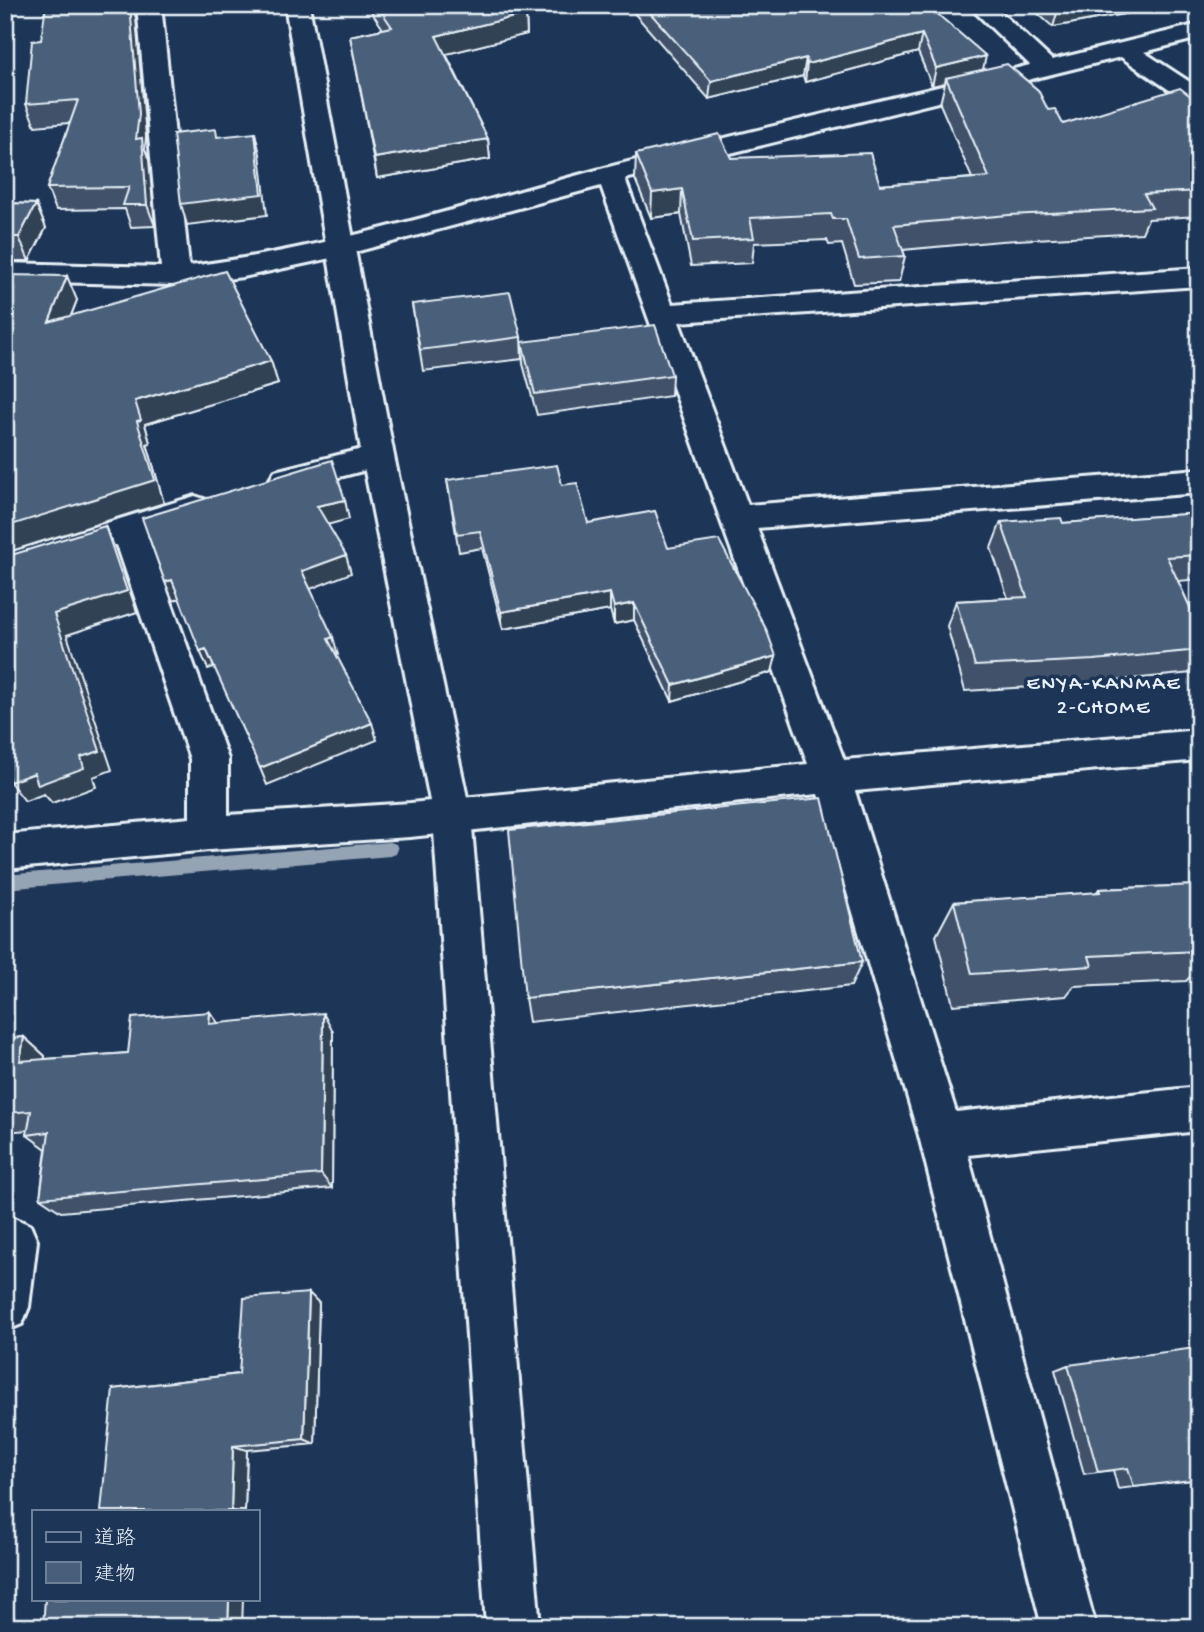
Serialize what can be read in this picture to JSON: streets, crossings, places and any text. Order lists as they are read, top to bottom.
{
  "districts": ["ENYA-KANMAE 2-CHOME"],
  "legend": ["道路", "建物"]
}
